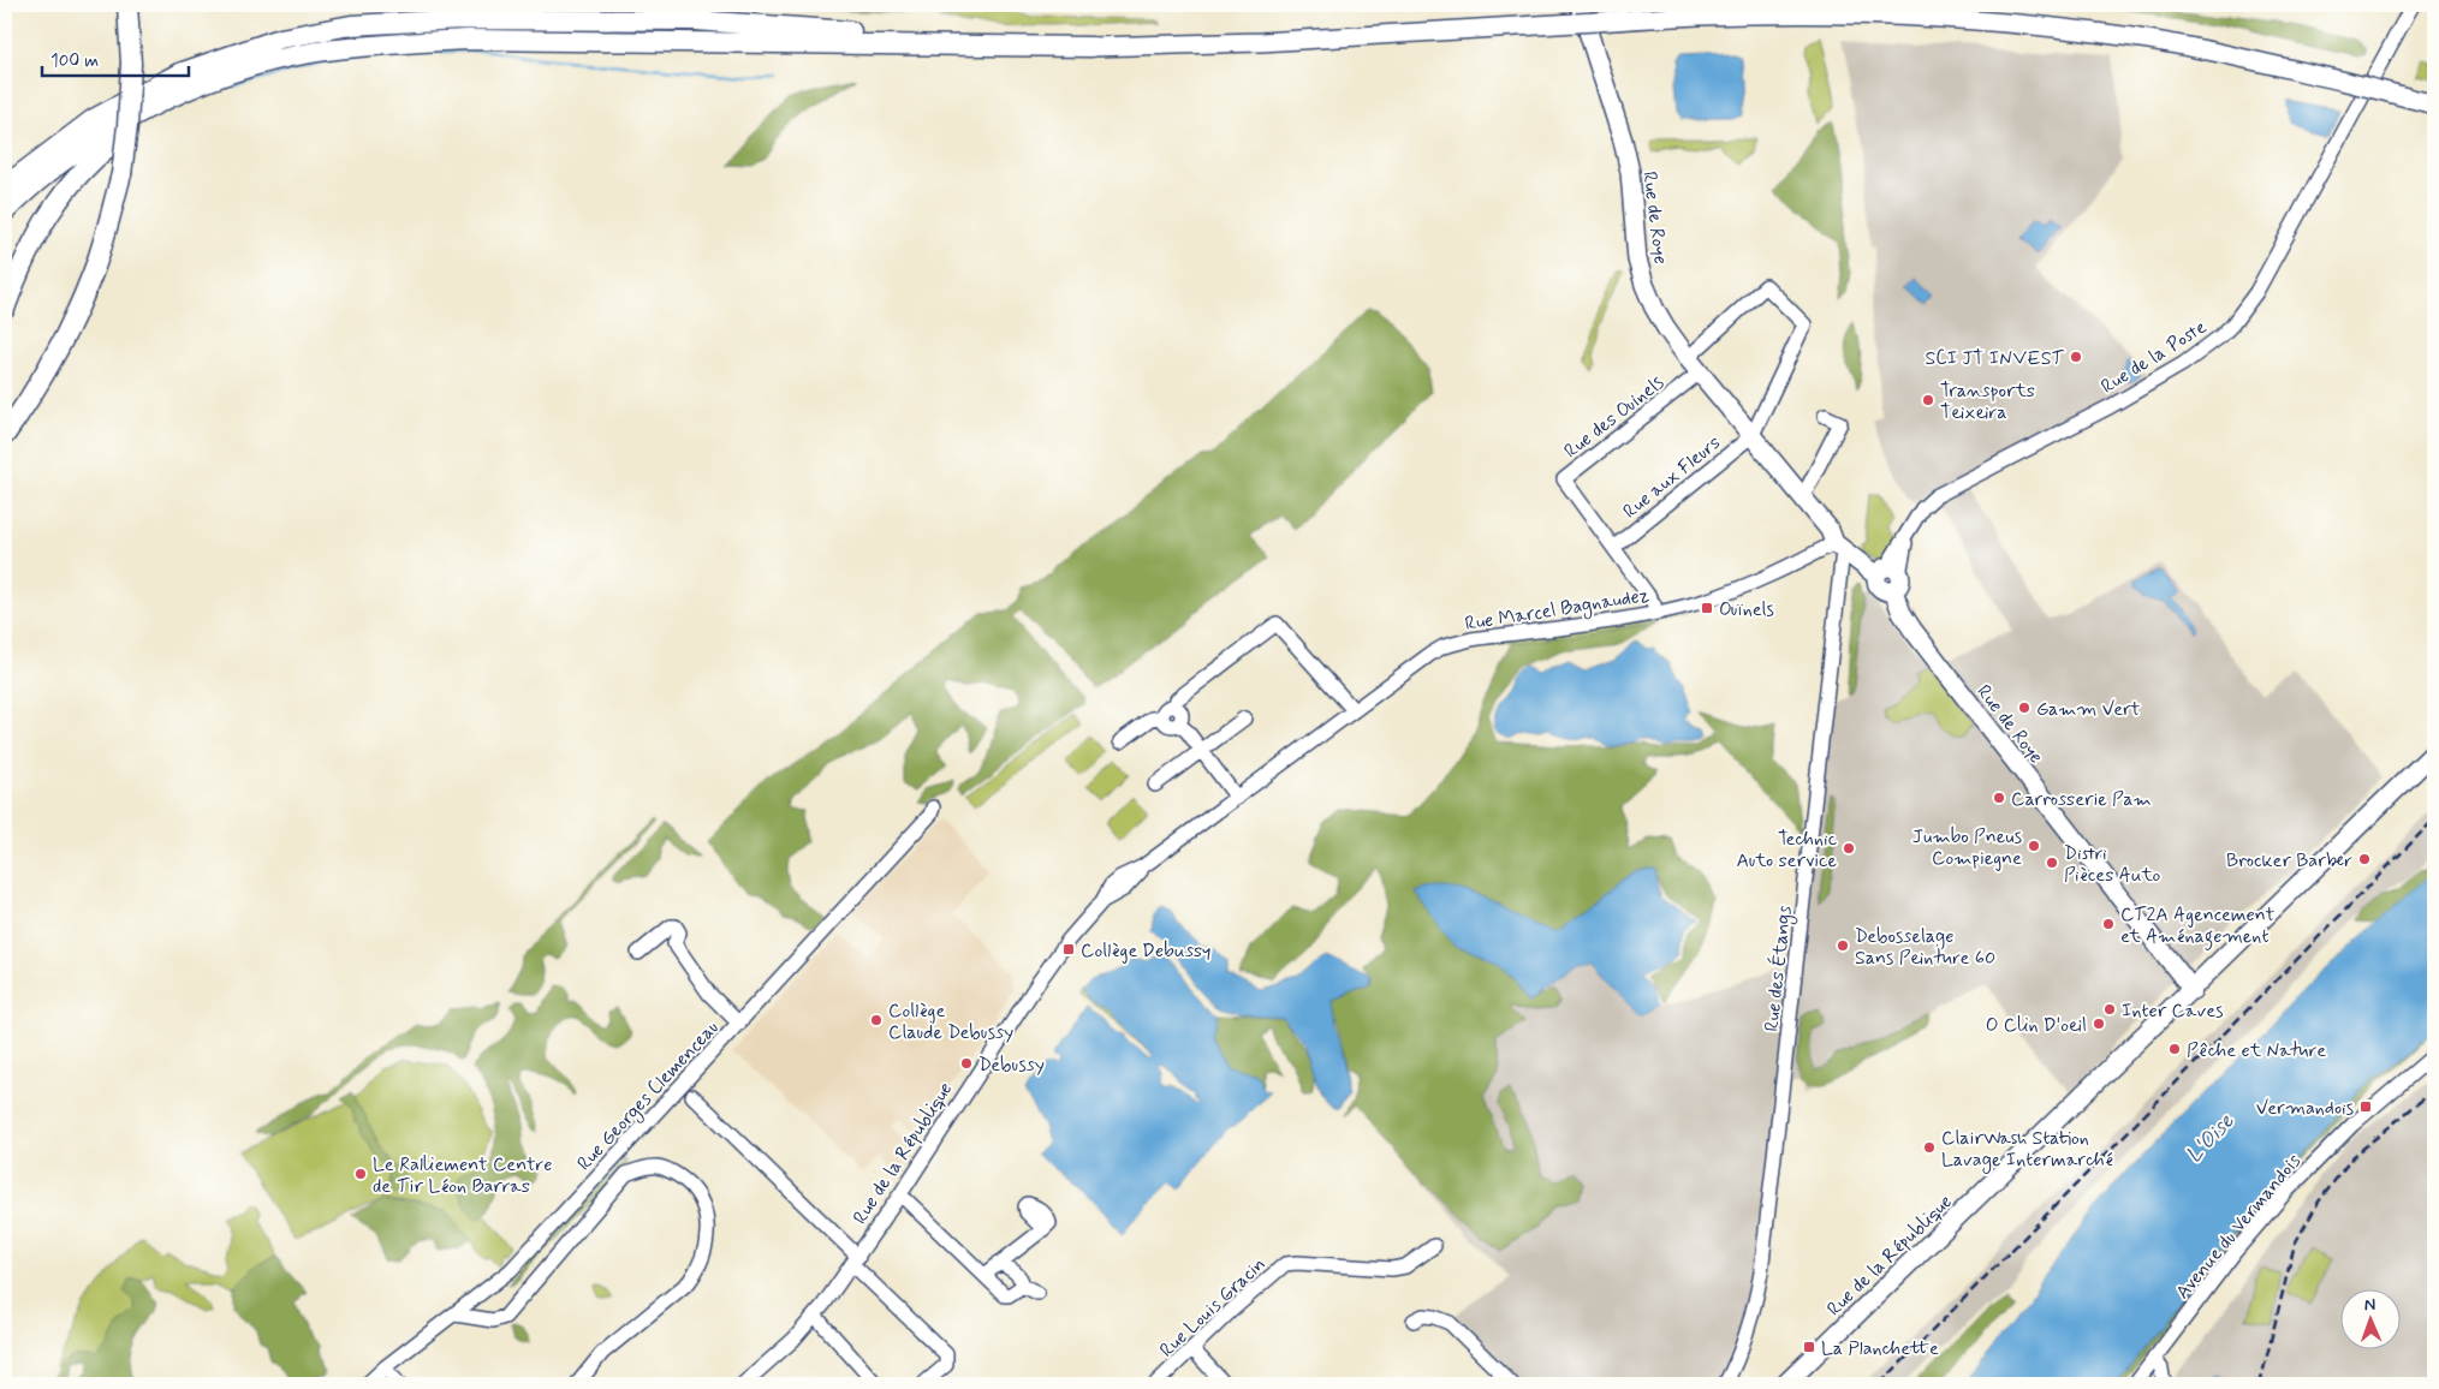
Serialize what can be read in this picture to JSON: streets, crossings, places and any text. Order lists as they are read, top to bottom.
{
  "streets": {
    "main road": ["Rue de Roye", "Rue de la République"],
    "street": [
      "Rue de la Poste",
      "Rue des Ouinels",
      "Rue aux Fleurs",
      "Rue Marcel Bagnaudez",
      "Rue des Étangs",
      "Rue Georges Clemenceau",
      "Avenue du Vermandois",
      "Rue Louis Gracin"
    ]
  },
  "crossings": [
    ["Rue de Roye", "Rue de la Poste"],
    ["Rue de Roye", "Rue des Ouinels"],
    ["Rue de Roye", "Rue aux Fleurs"],
    ["Rue de Roye", "Rue Marcel Bagnaudez"],
    ["Rue de Roye", "Rue des Étangs"],
    ["Rue de Roye", "Rue de la République"],
    ["Rue des Ouinels", "Rue aux Fleurs"],
    ["Rue des Ouinels", "Rue Marcel Bagnaudez"],
    ["Rue Marcel Bagnaudez", "Rue des Étangs"],
    ["Rue Marcel Bagnaudez", "Rue de la République"]
  ],
  "water": ["L'Oise"],
  "places": {
    "other": [
      "SCI JT INVEST",
      "Transports Teixeira",
      "Gamm Vert",
      "Carrosserie Pam",
      "Jumbo Pneus Compiegne",
      "Technic Auto service",
      "Brocker Barber",
      "Distri Pièces Auto",
      "CT2A Agencement et Aménagement",
      "Debosselage Sans Peinture 60",
      "Inter Caves",
      "Collège Claude Debussy",
      "O Clin D'oeil",
      "Pêche et Nature",
      "Debussy",
      "ClairWash Station Lavage Intermarché",
      "Le Ralliement Centre de Tir Léon Barras"
    ],
    "transit": [
      "Ouïnels",
      "Collège Debussy",
      "Vermandois",
      "La Planchette"
    ]
  },
  "scale_bar": "100 m",
  "north": "top"
}
